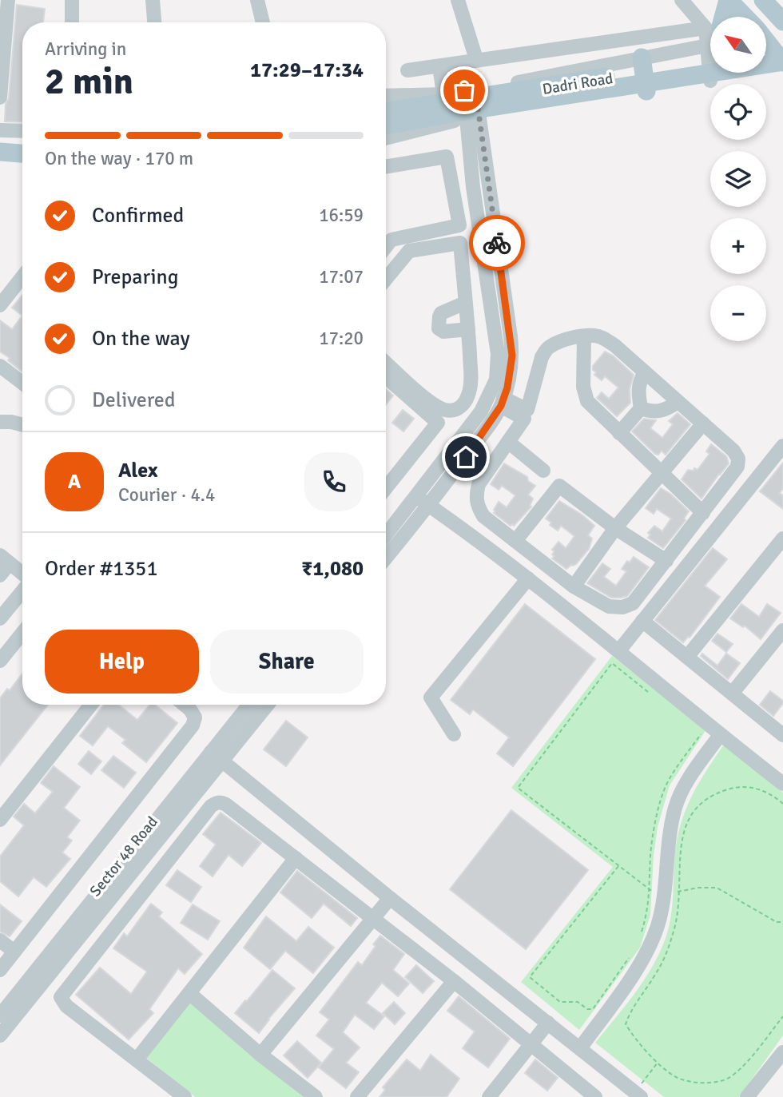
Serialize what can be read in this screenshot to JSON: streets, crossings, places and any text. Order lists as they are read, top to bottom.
{
  "streets": {
    "street": ["Dadri Road", "Sector 48 Road"]
  },
  "north": "top left",
  "page": {
    "map_buttons": ["+", "−"],
    "heading": ["2 min", "Arriving in", "17:29–17:34"],
    "panel": [
      "Alex",
      "Courier · 4.4",
      "Order #1351",
      "₹1,080"
    ],
    "bar": "On the way · 170 m",
    "list": [
      ["Confirmed", "16:59"],
      ["Preparing", "17:07"],
      ["On the way", "17:20"],
      "Delivered"
    ],
    "round": "A",
    "buttons": ["Help", "Share"]
  }
}
